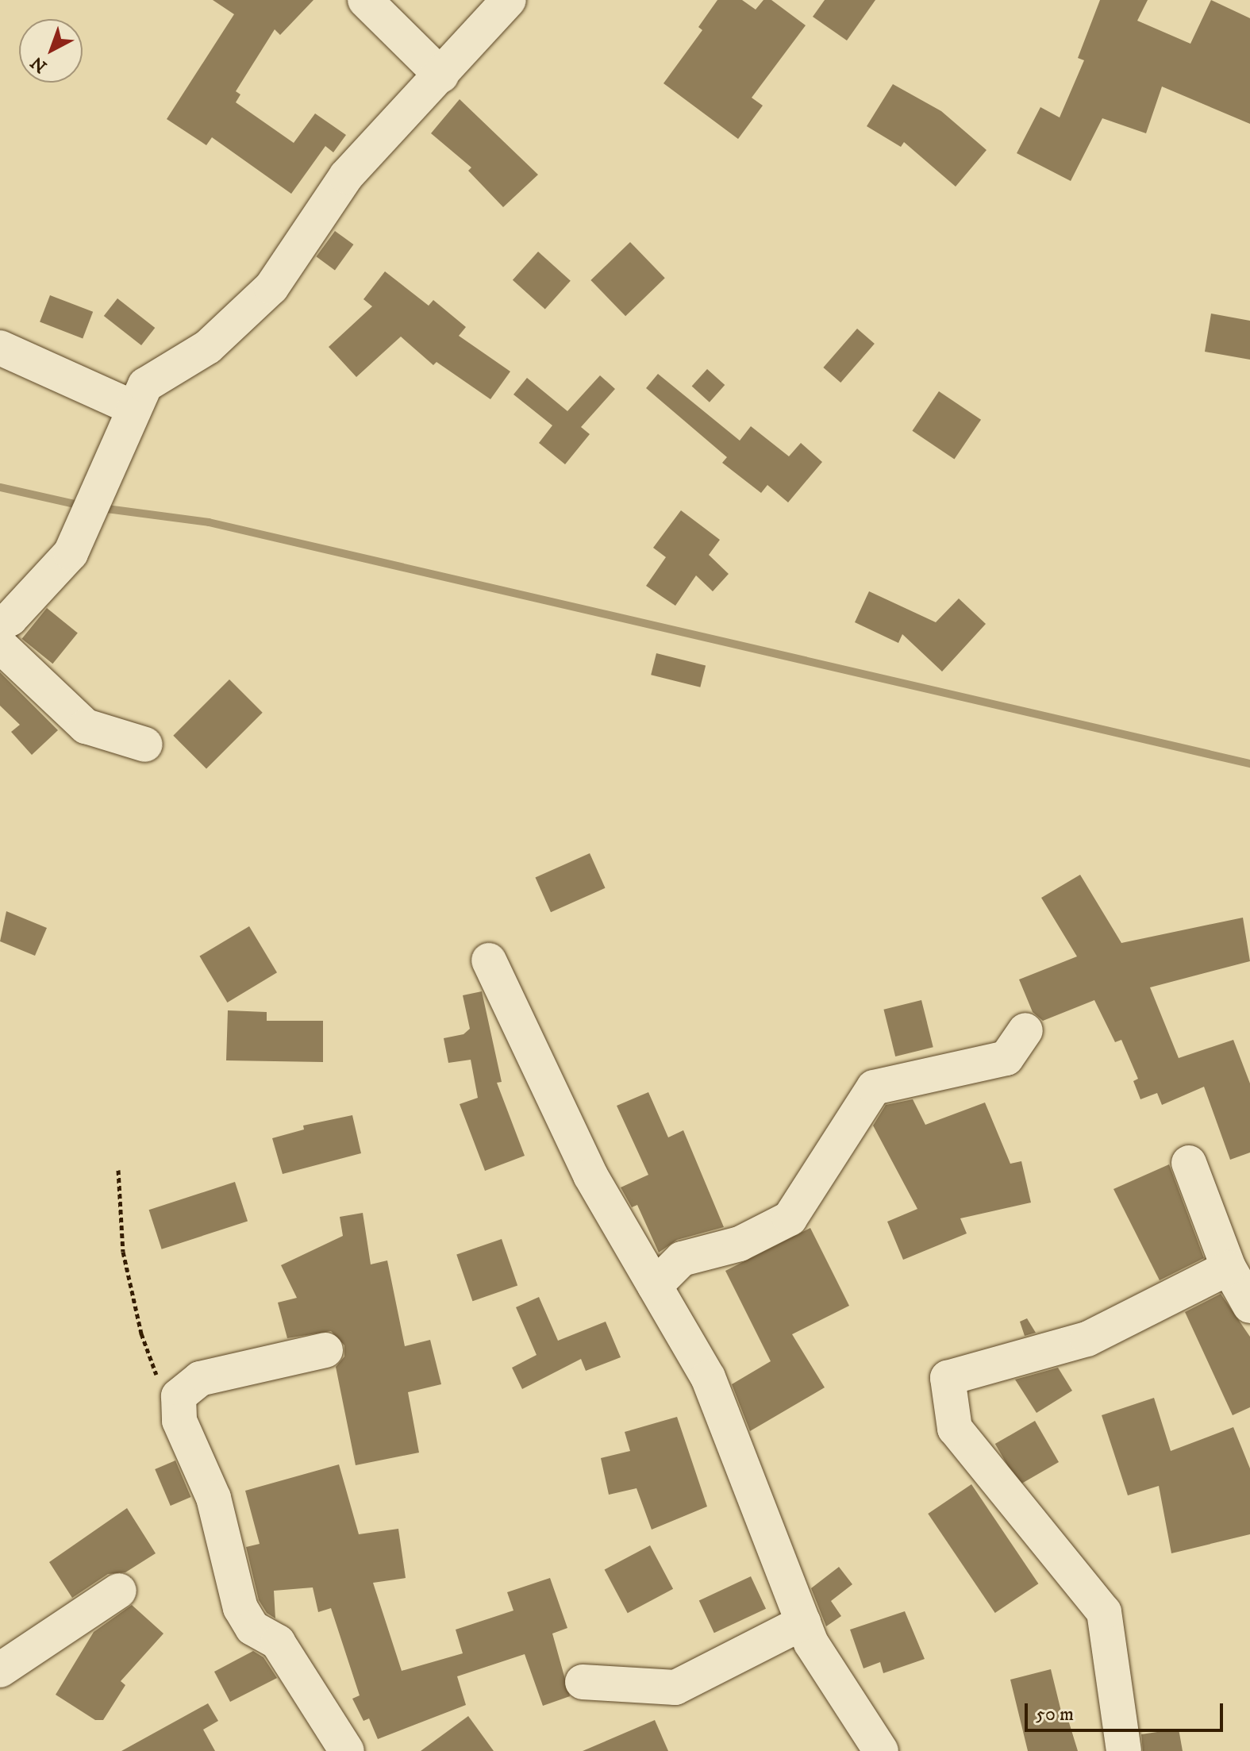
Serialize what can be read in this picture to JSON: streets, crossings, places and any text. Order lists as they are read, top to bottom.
{
  "scale_bar": "50 m",
  "north": "bottom left"
}
